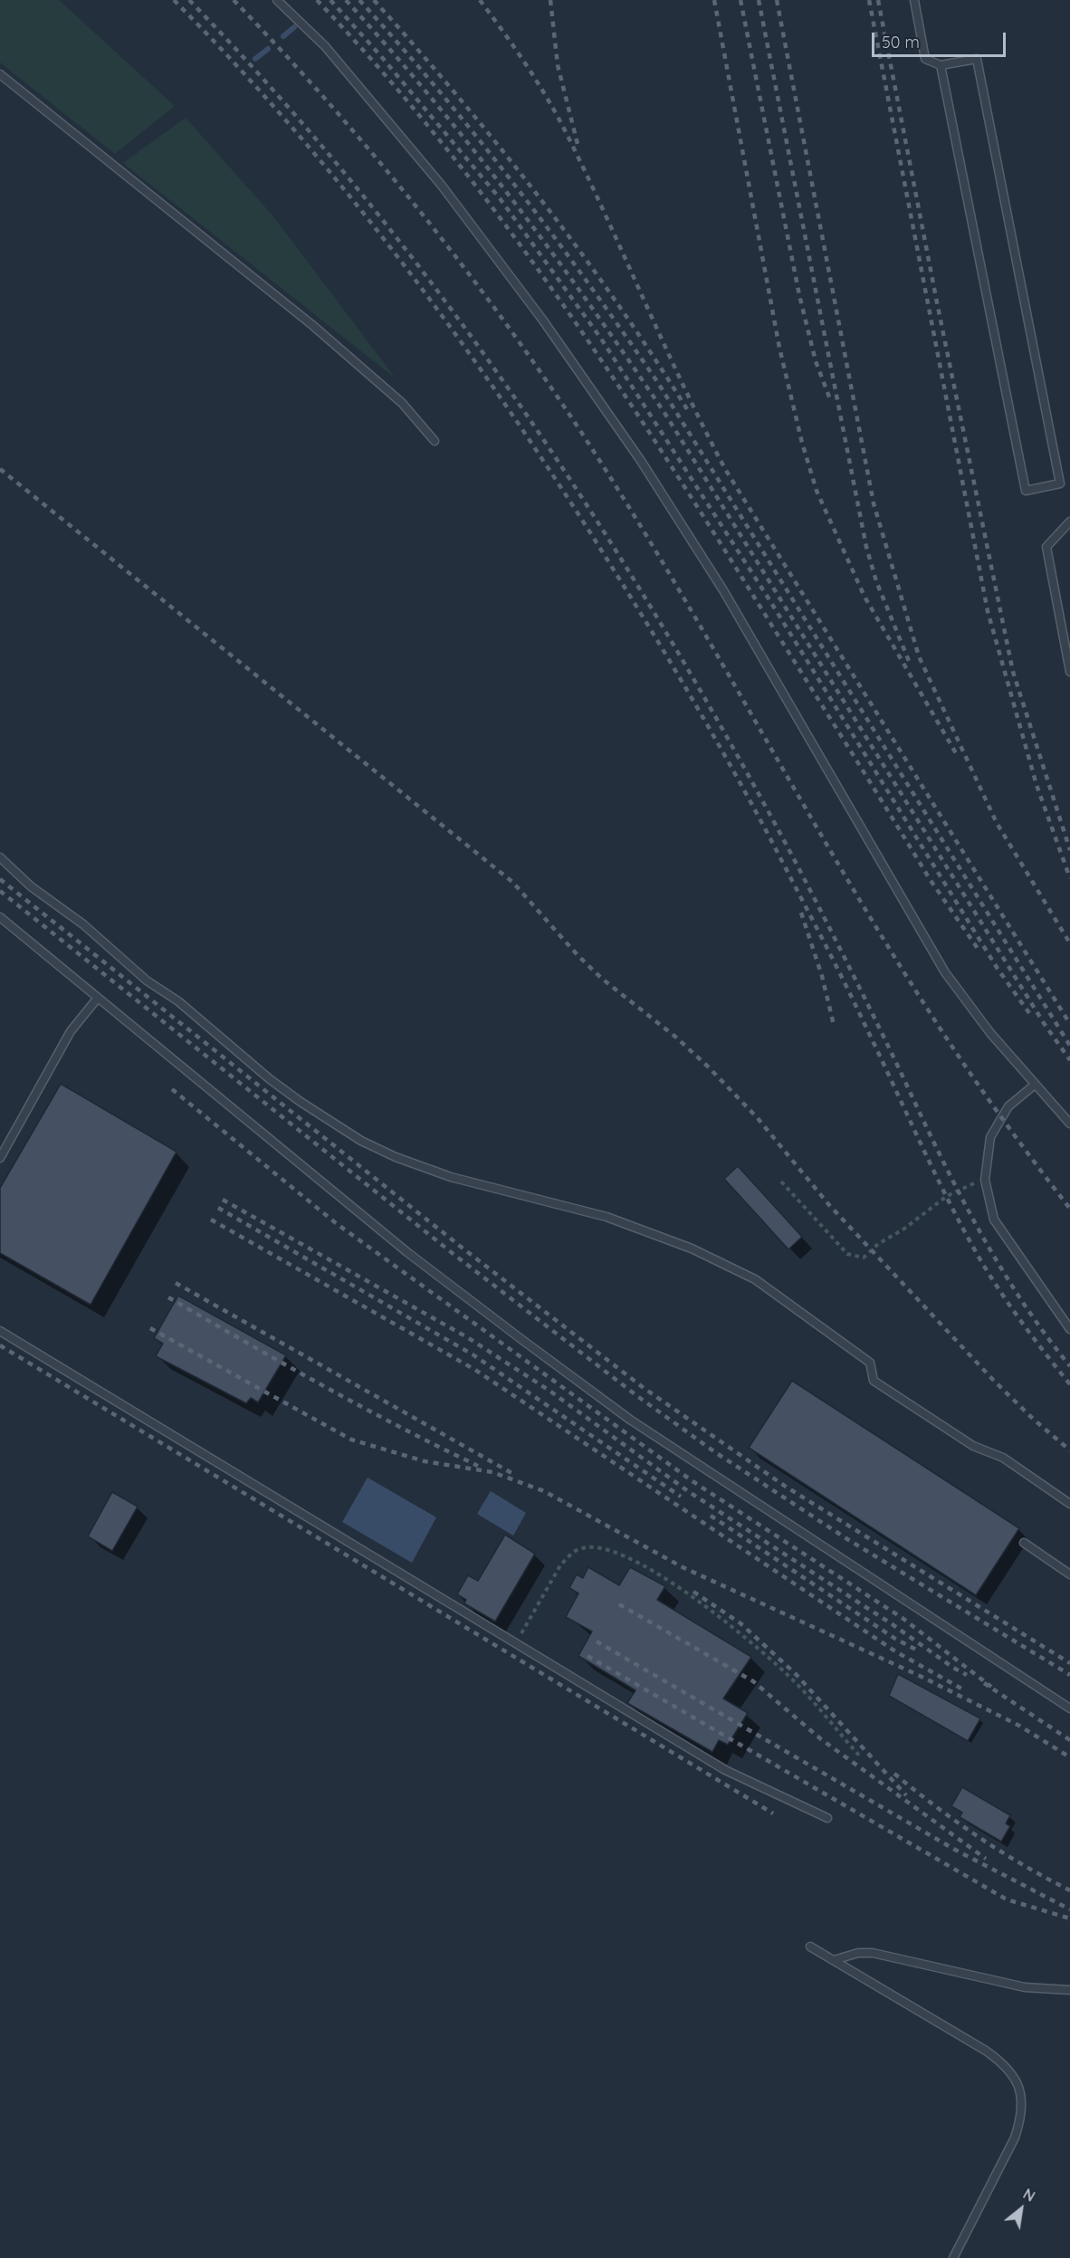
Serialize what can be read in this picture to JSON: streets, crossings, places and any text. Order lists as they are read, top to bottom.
{
  "scale_bar": "50 m",
  "north": "top right"
}
